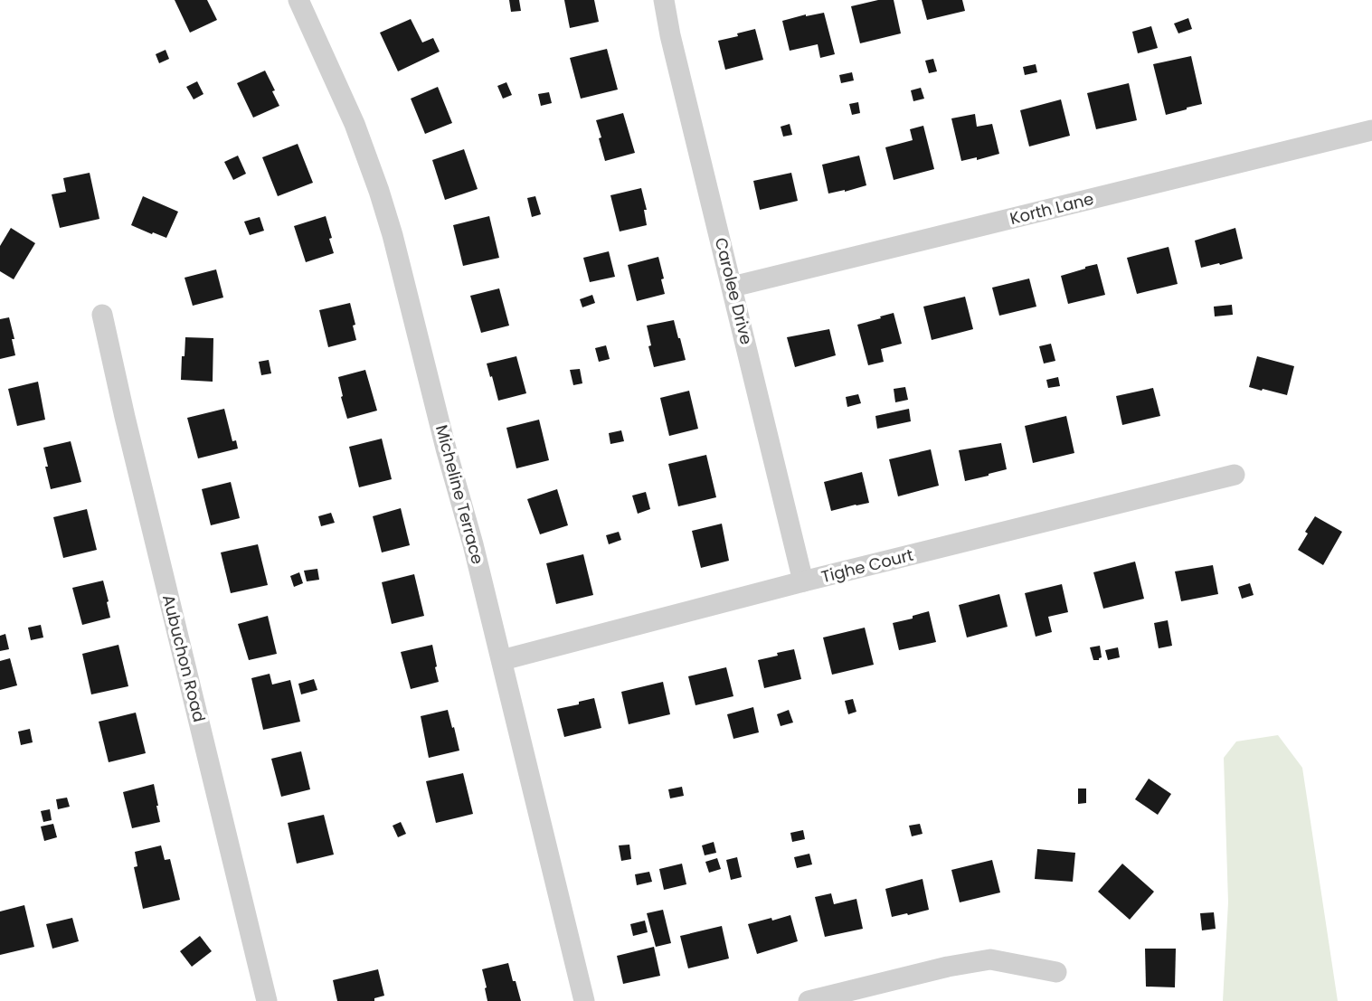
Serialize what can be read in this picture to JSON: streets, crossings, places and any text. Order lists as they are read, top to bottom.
{
  "streets": {
    "street": [
      "Korth Lane",
      "Carolee Drive",
      "Micheline Terrace",
      "Tighe Court",
      "Aubuchon Road"
    ]
  },
  "crossings": [
    ["Korth Lane", "Carolee Drive"],
    ["Carolee Drive", "Tighe Court"],
    ["Micheline Terrace", "Tighe Court"]
  ]
}
